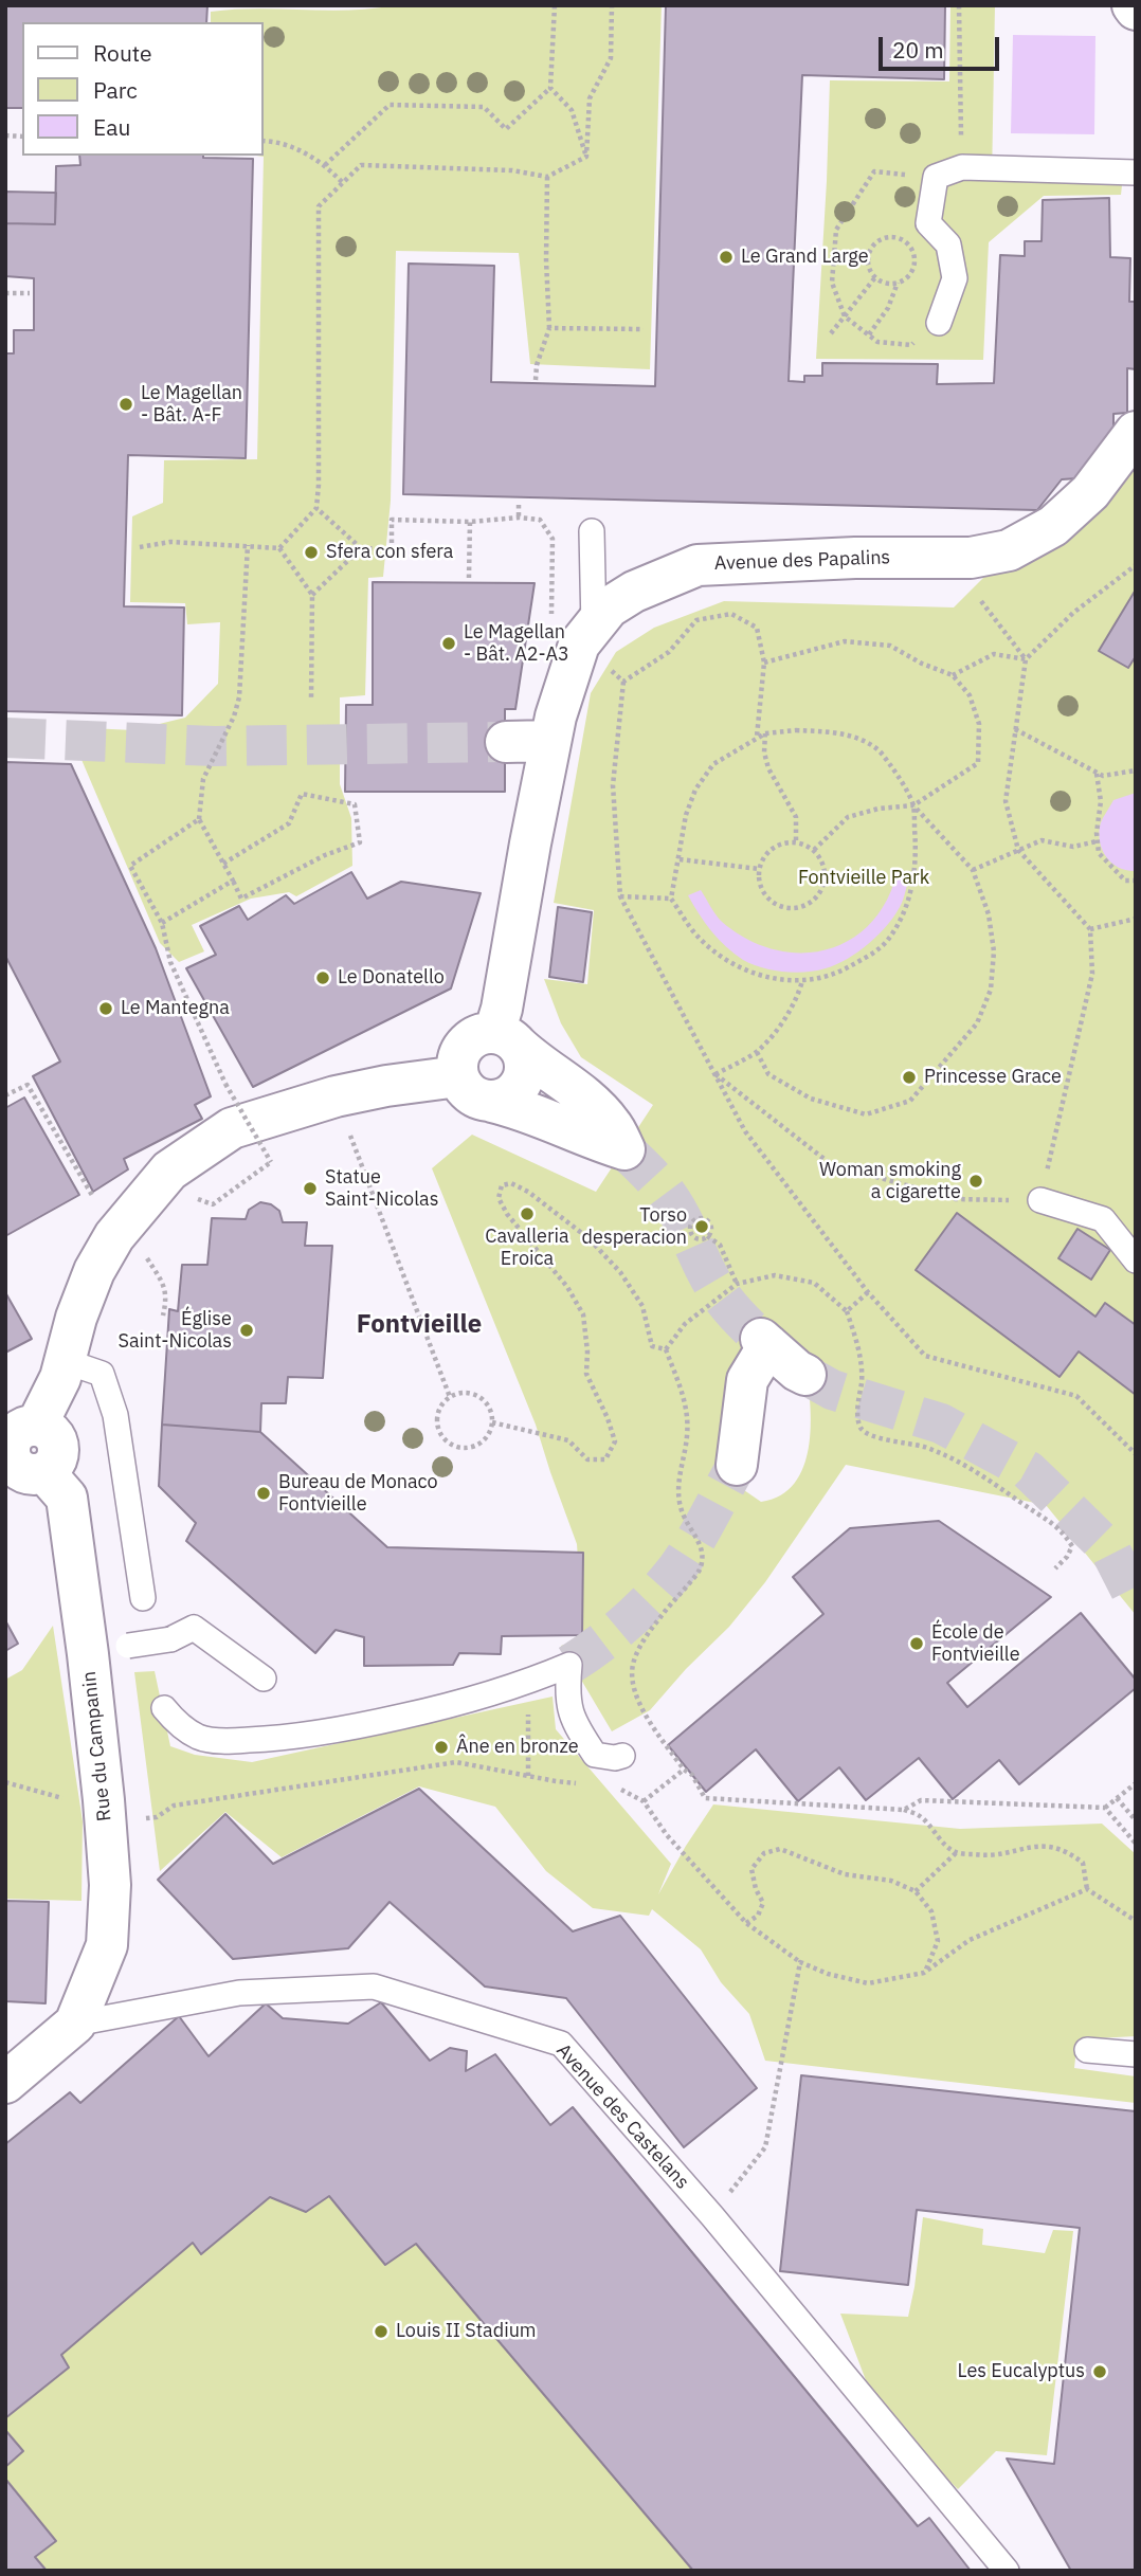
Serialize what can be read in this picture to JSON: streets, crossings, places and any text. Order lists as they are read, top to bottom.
{
  "streets": {
    "street": ["Avenue des Papalins", "Rue du Campanin", "Avenue des Castelans"]
  },
  "crossings": [
    ["Rue du Campanin", "Avenue des Castelans"]
  ],
  "districts": ["Fontvieille"],
  "parks": ["Fontvieille Park"],
  "places": [
    "Le Grand Large",
    "Le Magellan - Bât. A-F",
    "Sfera con sfera",
    "Le Magellan - Bât. A2-A3",
    "Le Donatello",
    "Le Mantegna",
    "Princesse Grace",
    "Woman smoking a cigarette",
    "Statue Saint-Nicolas",
    "Cavalleria Eroica",
    "Torso desperacion",
    "Église Saint-Nicolas",
    "Bureau de Monaco Fontvieille",
    "École de Fontvieille",
    "Âne en bronze",
    "Louis II Stadium",
    "Les Eucalyptus"
  ],
  "legend": ["Route", "Parc", "Eau"],
  "scale_bar": "20 m"
}
